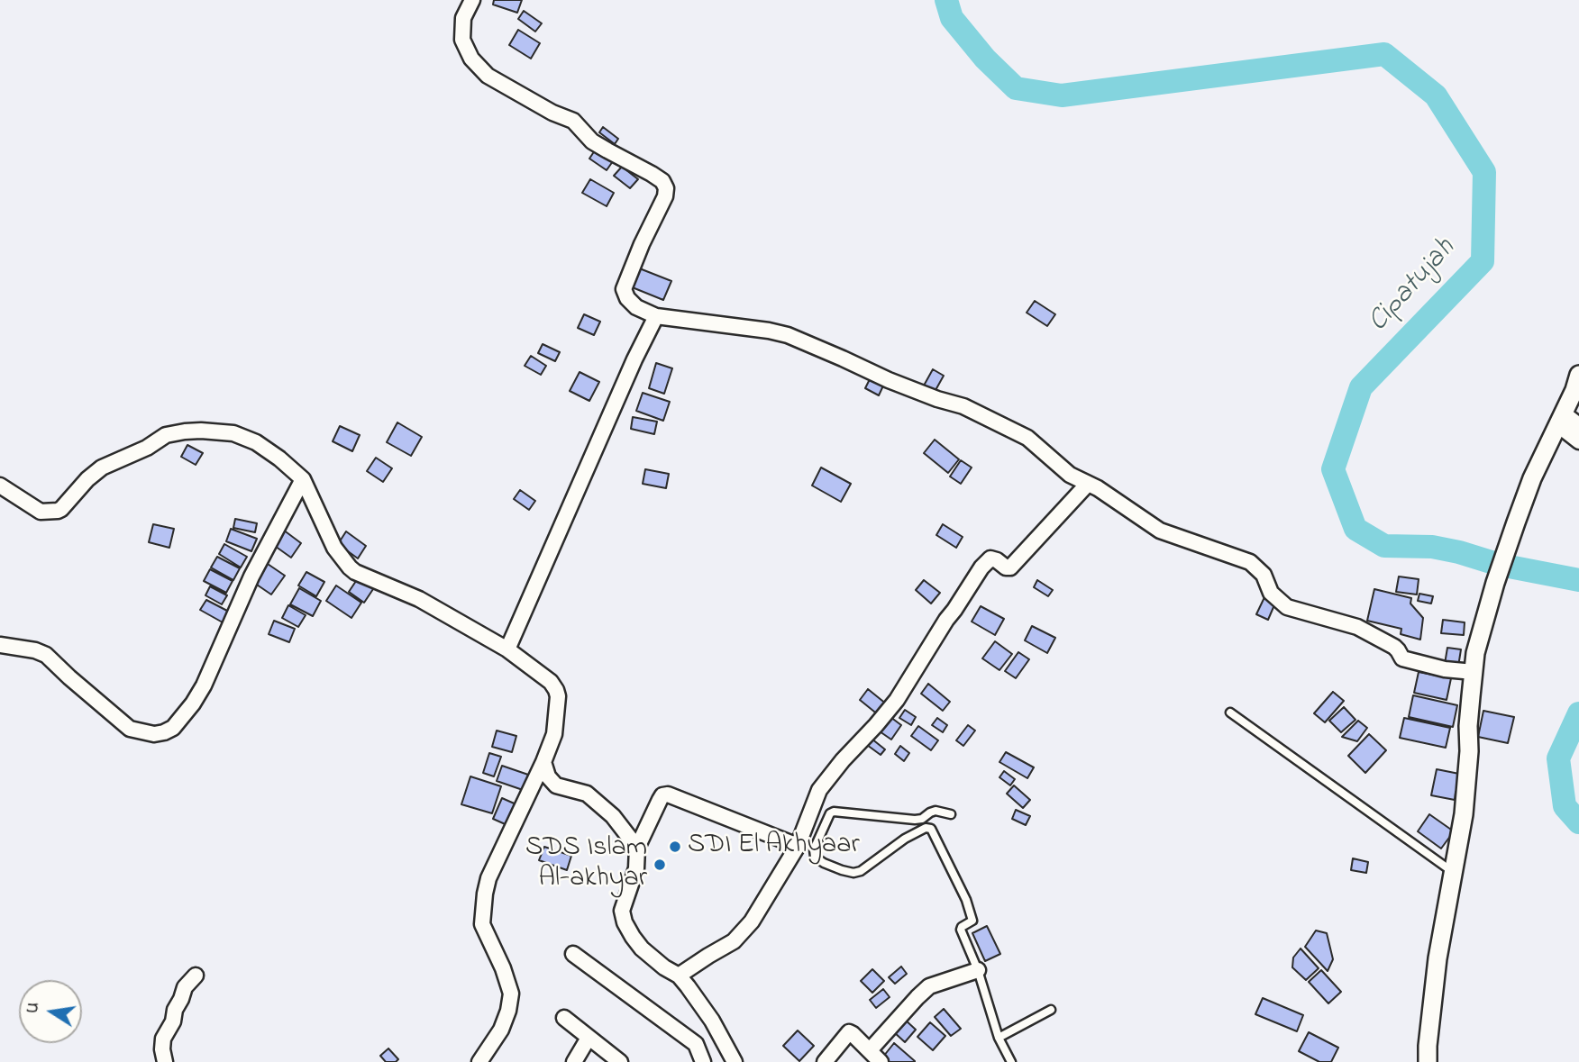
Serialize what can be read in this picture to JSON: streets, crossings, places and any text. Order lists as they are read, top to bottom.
{
  "water": ["Cipatujah"],
  "places": ["SDI El Akhyaar", "SDS Islam Al-akhyar"],
  "north": "left"
}
